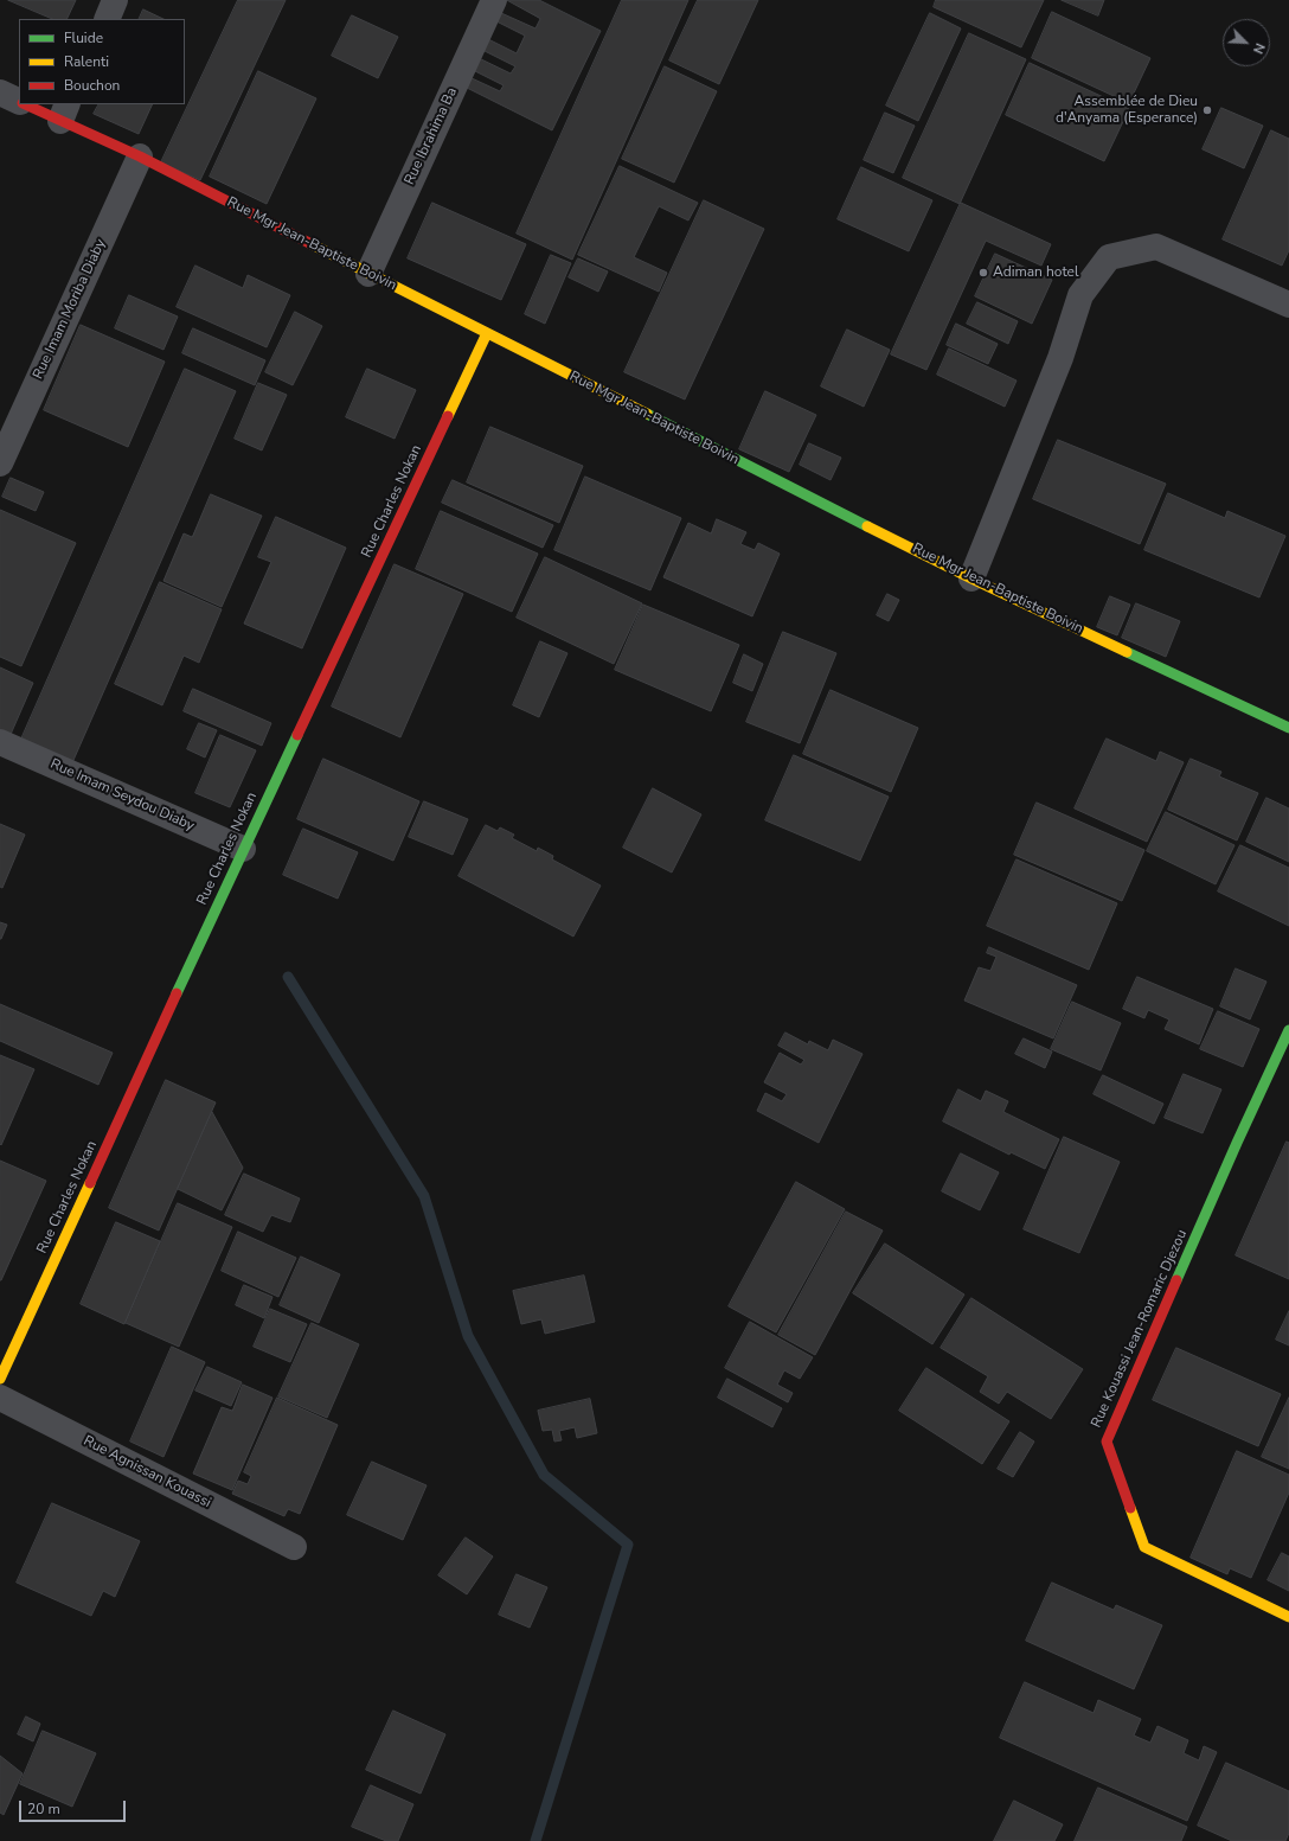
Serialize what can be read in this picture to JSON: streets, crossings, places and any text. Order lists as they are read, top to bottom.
{
  "streets": {
    "street": [
      "Rue Ibrahima Ba",
      "Rue Mgr Jean-Baptiste Boivin",
      "Rue Imam Moriba Diaby",
      "Rue Charles Nokan",
      "Rue Imam Seydou Diaby",
      "Rue Kouassi Jean-Romaric Djezou",
      "Rue Agnissan Kouassi"
    ]
  },
  "crossings": [
    ["Rue Ibrahima Ba", "Rue Mgr Jean-Baptiste Boivin"],
    ["Rue Mgr Jean-Baptiste Boivin", "Rue Imam Moriba Diaby"],
    ["Rue Mgr Jean-Baptiste Boivin", "Rue Charles Nokan"],
    ["Rue Charles Nokan", "Rue Imam Seydou Diaby"]
  ],
  "places": ["Assemblée de Dieu d'Anyama (Esperance)", "Adiman hotel"],
  "legend": ["Fluide", "Ralenti", "Bouchon"],
  "scale_bar": "20 m",
  "north": "bottom right"
}
